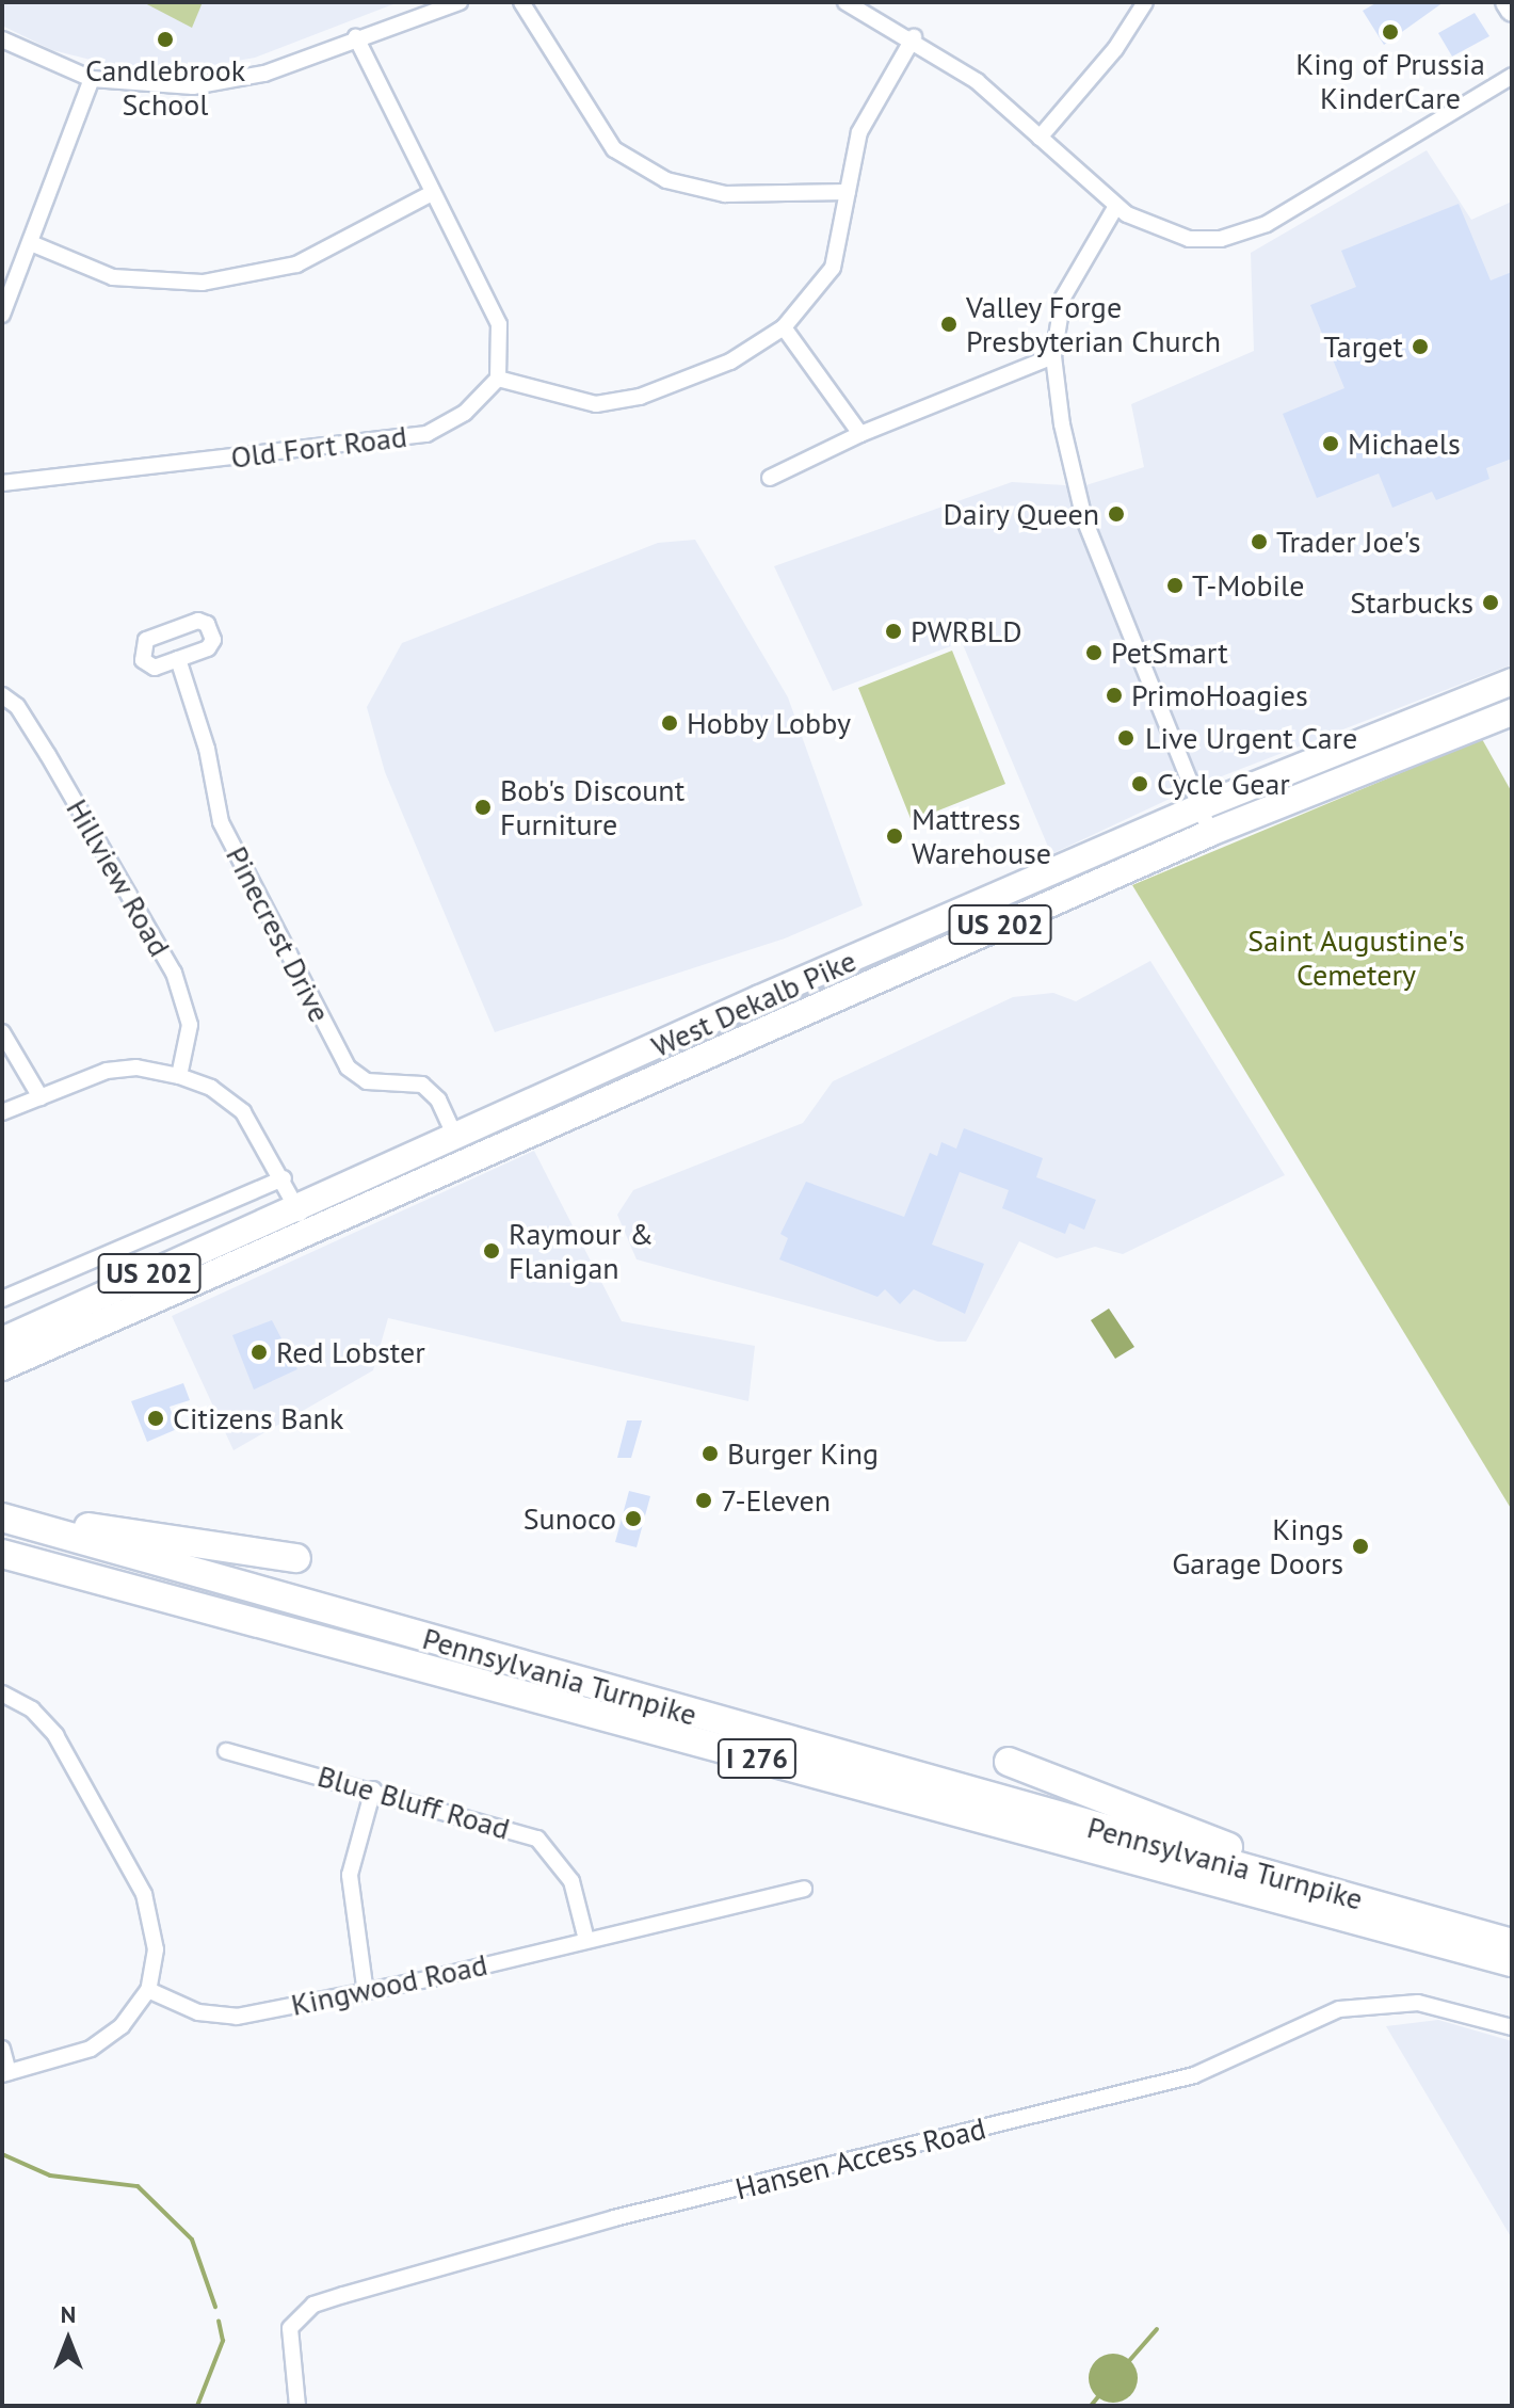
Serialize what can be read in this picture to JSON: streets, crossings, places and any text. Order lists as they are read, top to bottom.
{
  "streets": {
    "highway": [
      "US 202",
      "West Dekalb Pike",
      "Pennsylvania Turnpike",
      "I 276"
    ],
    "street": [
      "Old Fort Road",
      "Hillview Road",
      "Pinecrest Drive",
      "Blue Bluff Road",
      "Kingwood Road",
      "Hansen Access Road"
    ]
  },
  "crossings": [
    ["Pinecrest Drive", "West Dekalb Pike"],
    ["Blue Bluff Road", "Kingwood Road"]
  ],
  "parks": ["Saint Augustine's Cemetery"],
  "places": [
    "King of Prussia KinderCare",
    "Candlebrook School",
    "Valley Forge Presbyterian Church",
    "Target",
    "Michaels",
    "Dairy Queen",
    "Trader Joe's",
    "T-Mobile",
    "Starbucks",
    "PWRBLD",
    "PetSmart",
    "PrimoHoagies",
    "Hobby Lobby",
    "Live Urgent Care",
    "Cycle Gear",
    "Bob's Discount Furniture",
    "Mattress Warehouse",
    "Raymour & Flanigan",
    "Red Lobster",
    "Citizens Bank",
    "Burger King",
    "7-Eleven",
    "Sunoco",
    "Kings Garage Doors"
  ],
  "north": "top"
}
